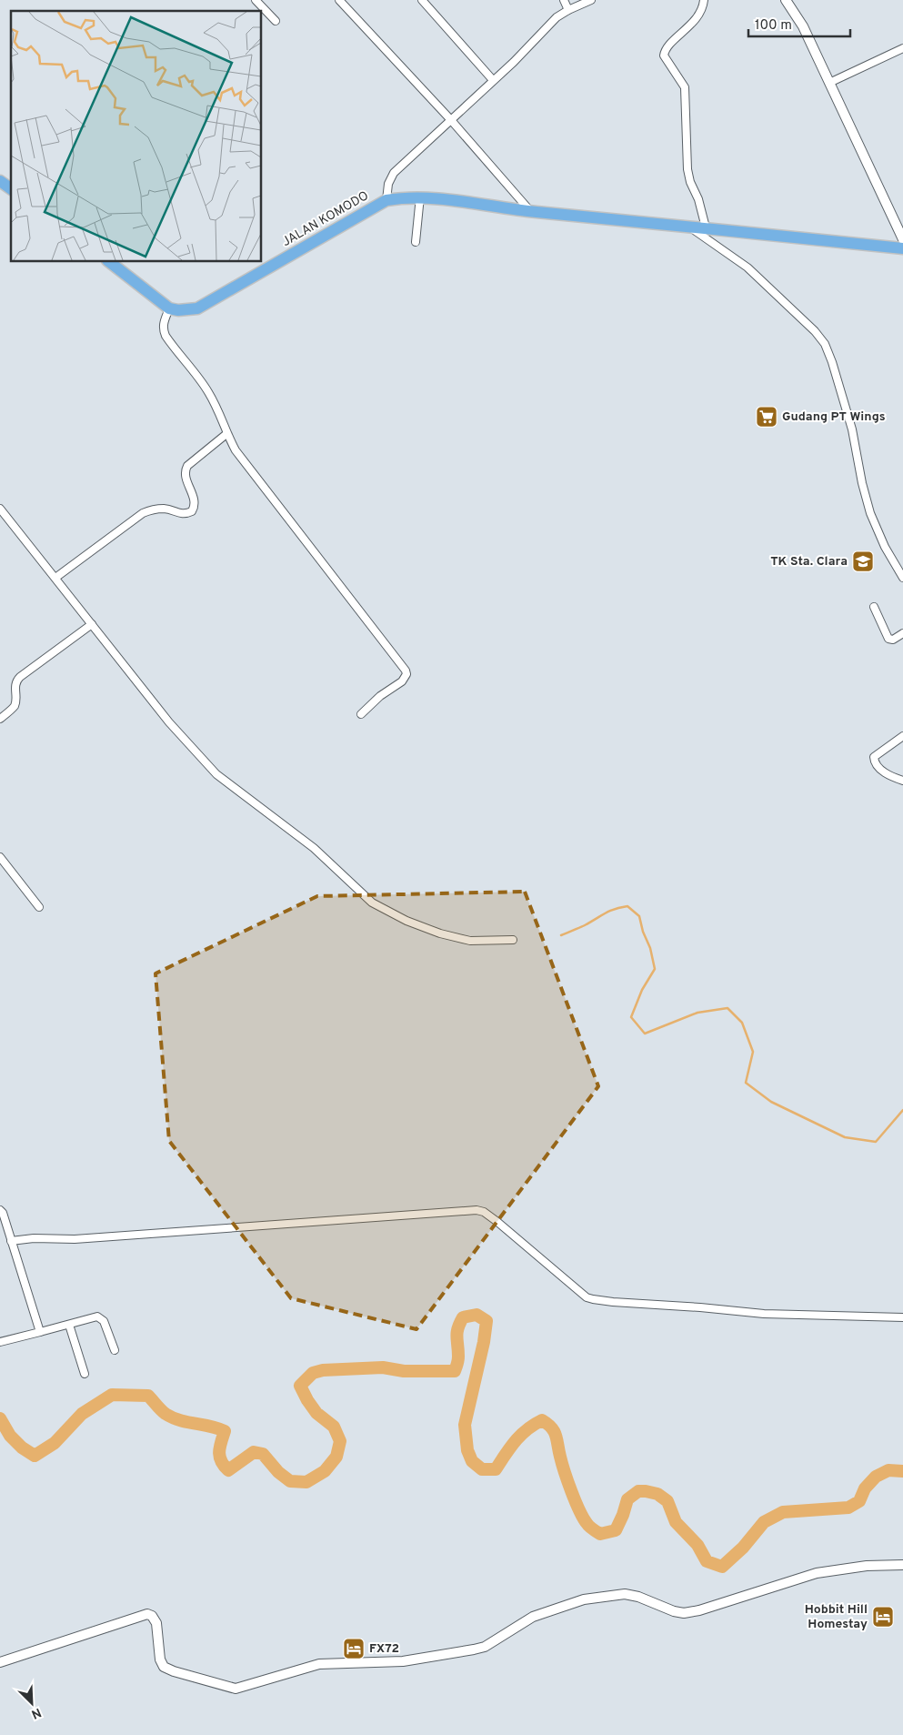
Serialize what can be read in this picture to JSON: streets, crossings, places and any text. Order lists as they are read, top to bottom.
{
  "streets": {
    "highway": ["JALAN KOMODO"]
  },
  "places": {
    "supermarket": ["Gudang PT Wings"],
    "school or university": ["TK Sta. Clara"],
    "hotel": ["Hobbit Hill Homestay", "FX72"]
  },
  "scale_bar": "100 m",
  "north": "bottom right"
}
